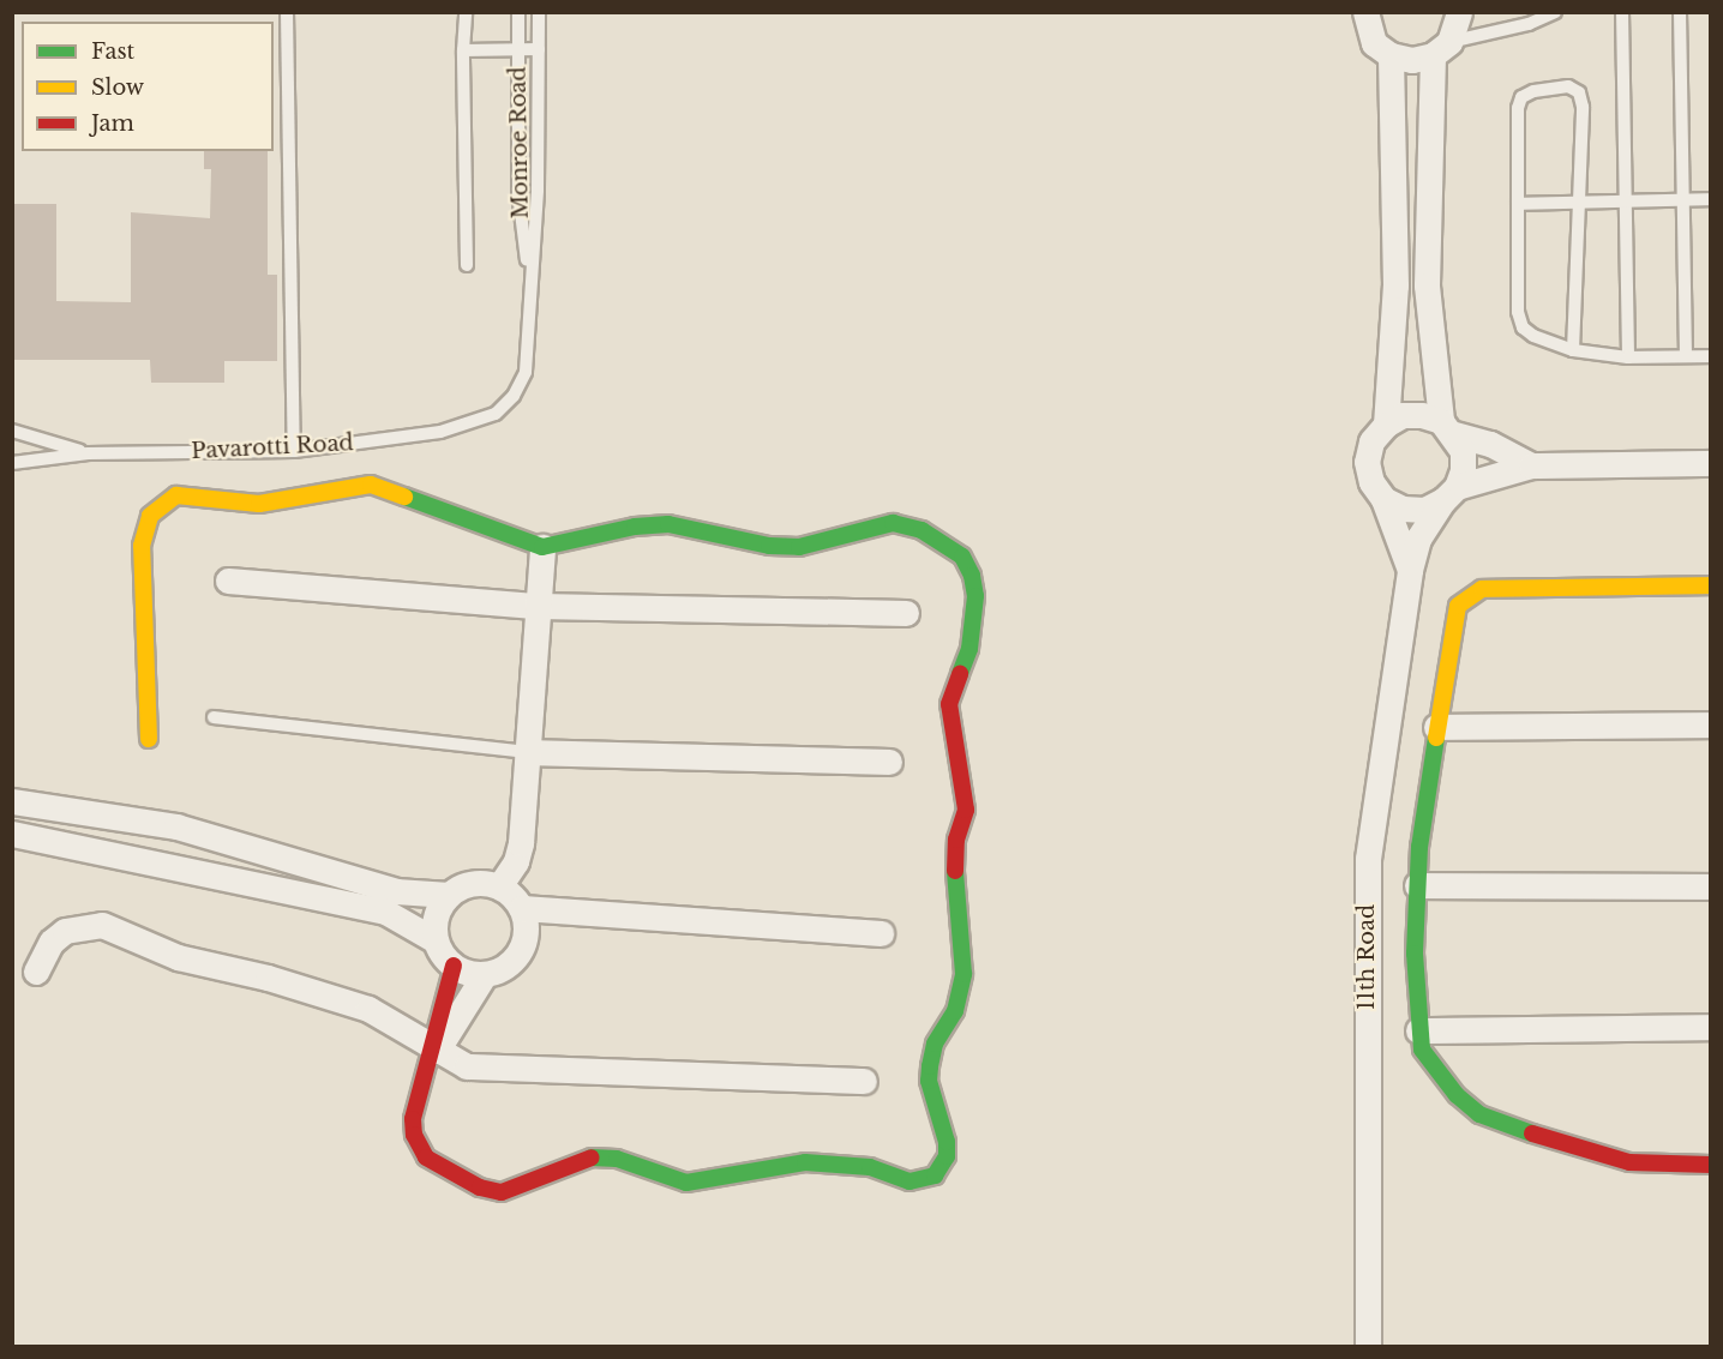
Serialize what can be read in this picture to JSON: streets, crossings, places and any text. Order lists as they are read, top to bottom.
{
  "streets": {
    "street": ["11th Road"],
    "lane": ["Monroe Road", "Pavarotti Road"]
  },
  "crossings": [
    ["Monroe Road", "Pavarotti Road"]
  ],
  "legend": ["Fast", "Slow", "Jam"]
}
